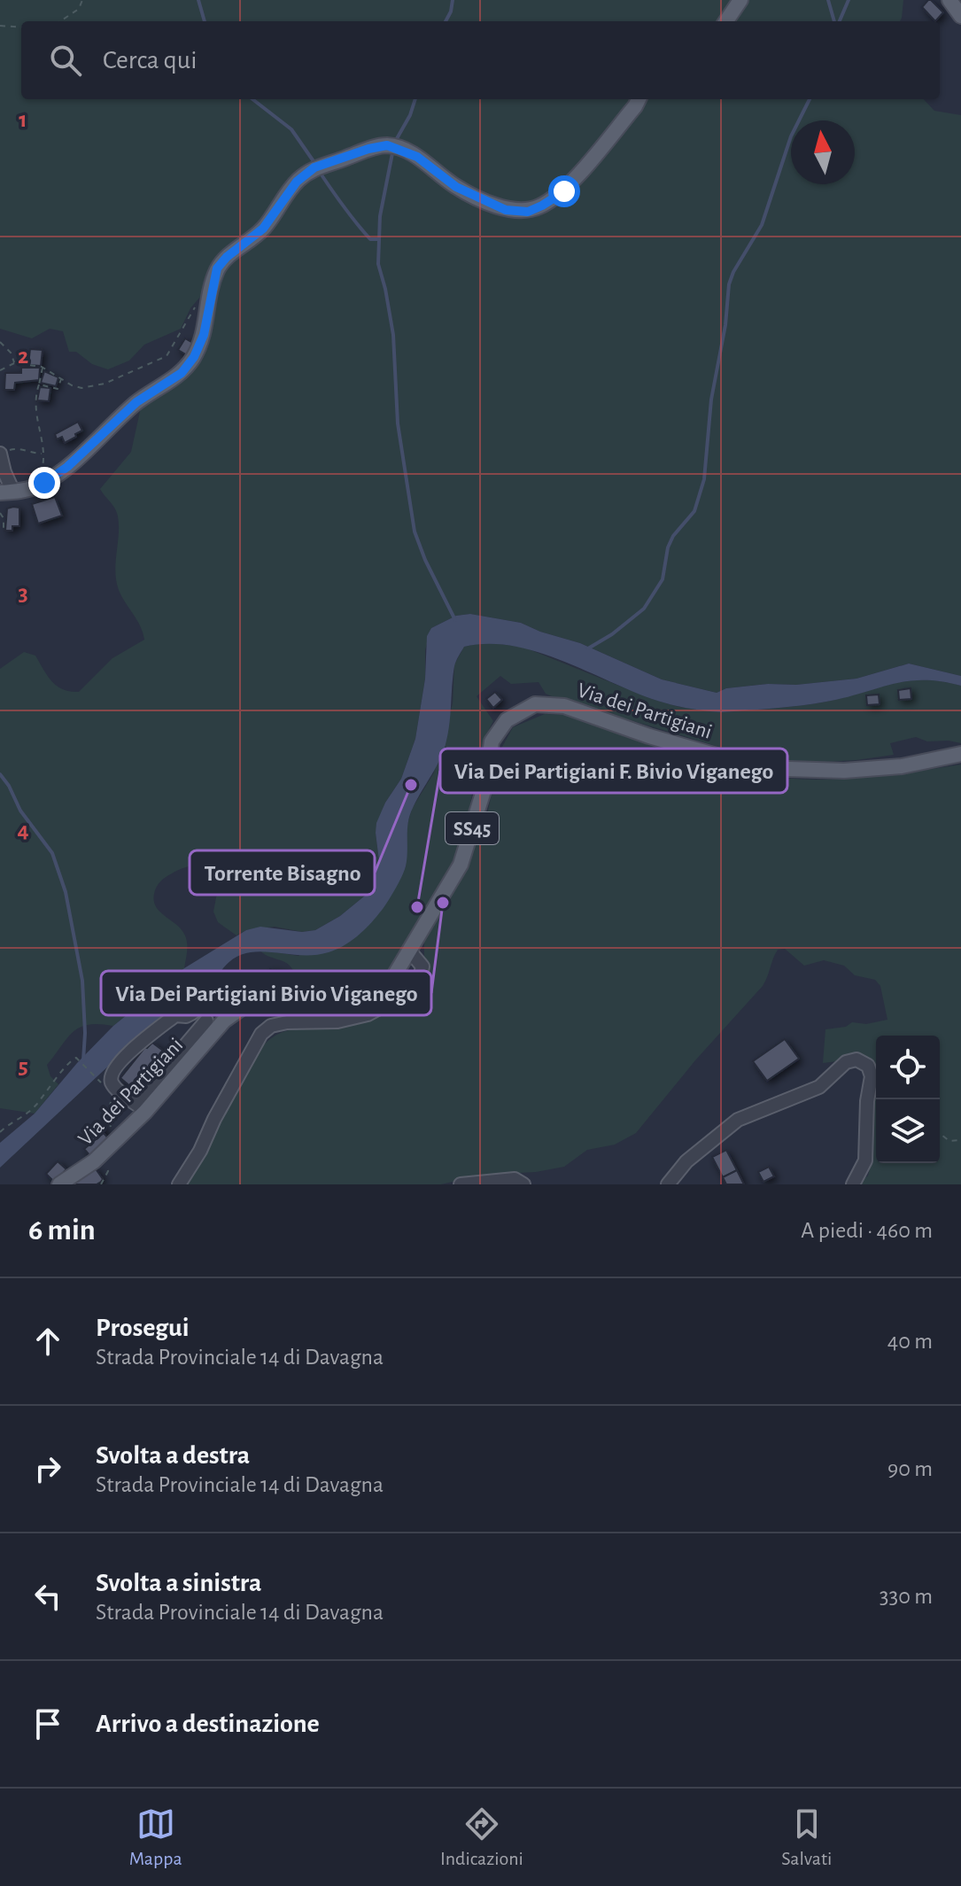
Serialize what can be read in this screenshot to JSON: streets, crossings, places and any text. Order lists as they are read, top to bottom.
{
  "streets": {
    "main road": ["Via dei Partigiani", "SS45"]
  },
  "places": ["Torrente Bisagno", "Via Dei Partigiani Bivio Viganego", "Via Dei Partigiani F. Bivio Viganego"],
  "north": "top",
  "page": {
    "search": "Cerca qui",
    "heading": ["6 min", "A piedi · 460 m"],
    "list": [
      ["Prosegui", "Strada Provinciale 14 di Davagna", "40 m"],
      ["Svolta a destra", "Strada Provinciale 14 di Davagna", "90 m"],
      ["Svolta a sinistra", "Strada Provinciale 14 di Davagna", "330 m"],
      "Arrivo a destinazione"
    ],
    "nav": ["Mappa", "Indicazioni", "Salvati"]
  },
  "grid": {
    "rows": [
      "1",
      "2",
      "3",
      "4",
      "5"
    ]
  }
}
